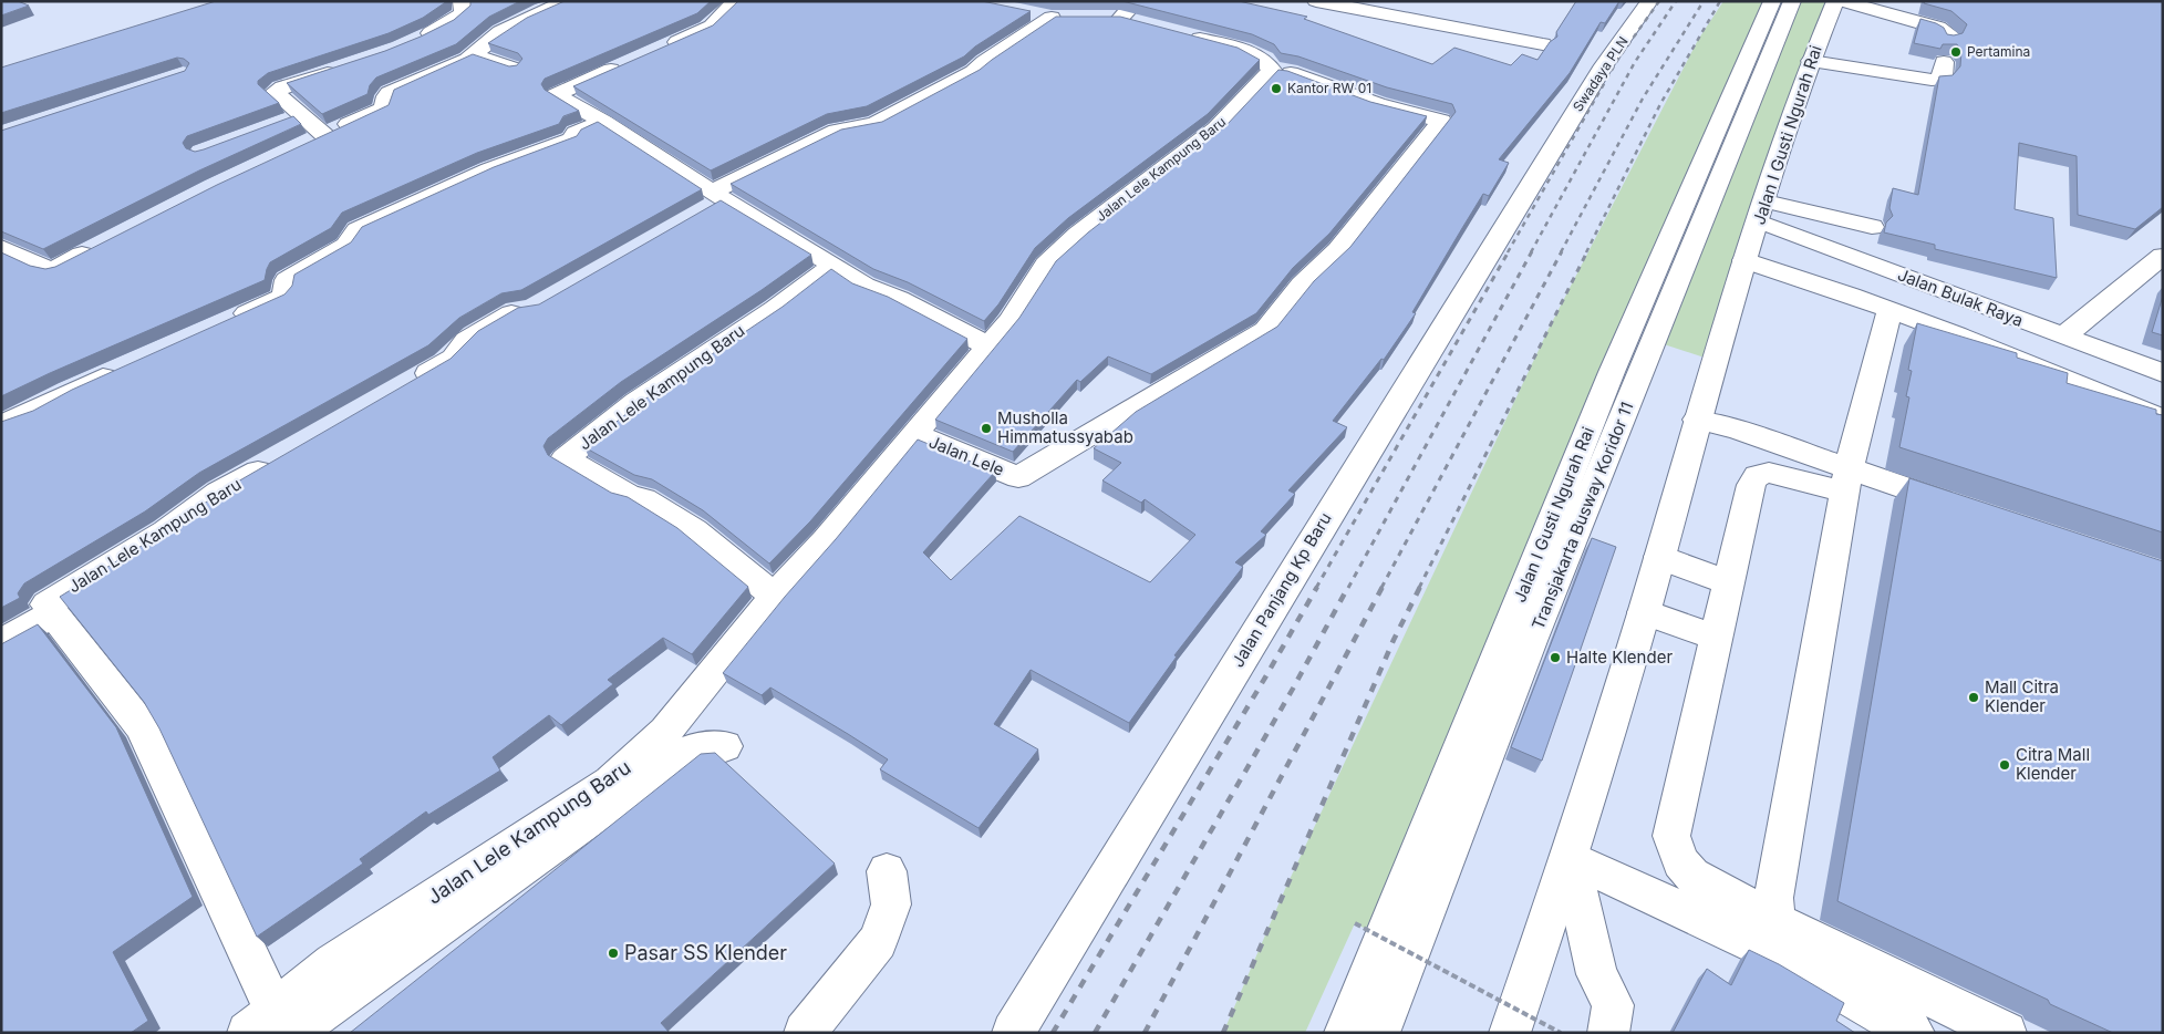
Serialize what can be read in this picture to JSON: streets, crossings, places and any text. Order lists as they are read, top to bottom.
{
  "streets": {
    "street": [
      "Swadaya PLN",
      "Jalan I Gusti Ngurah Rai",
      "Jalan Lele Kampung Baru",
      "Jalan Bulak Raya",
      "Jalan Lele",
      "Transjakarta Busway Koridor 11",
      "Jalan Panjang Kp Baru"
    ]
  },
  "crossings": [
    ["Swadaya PLN", "Jalan Panjang Kp Baru"],
    ["Jalan I Gusti Ngurah Rai", "Jalan Bulak Raya"],
    ["Jalan Lele Kampung Baru", "Jalan Lele"]
  ],
  "places": [
    "Pertamina",
    "Kantor RW 01",
    "Musholla Himmatussyabab",
    "Halte Klender",
    "Mall Citra Klender",
    "Citra Mall Klender",
    "Pasar SS Klender"
  ]
}
